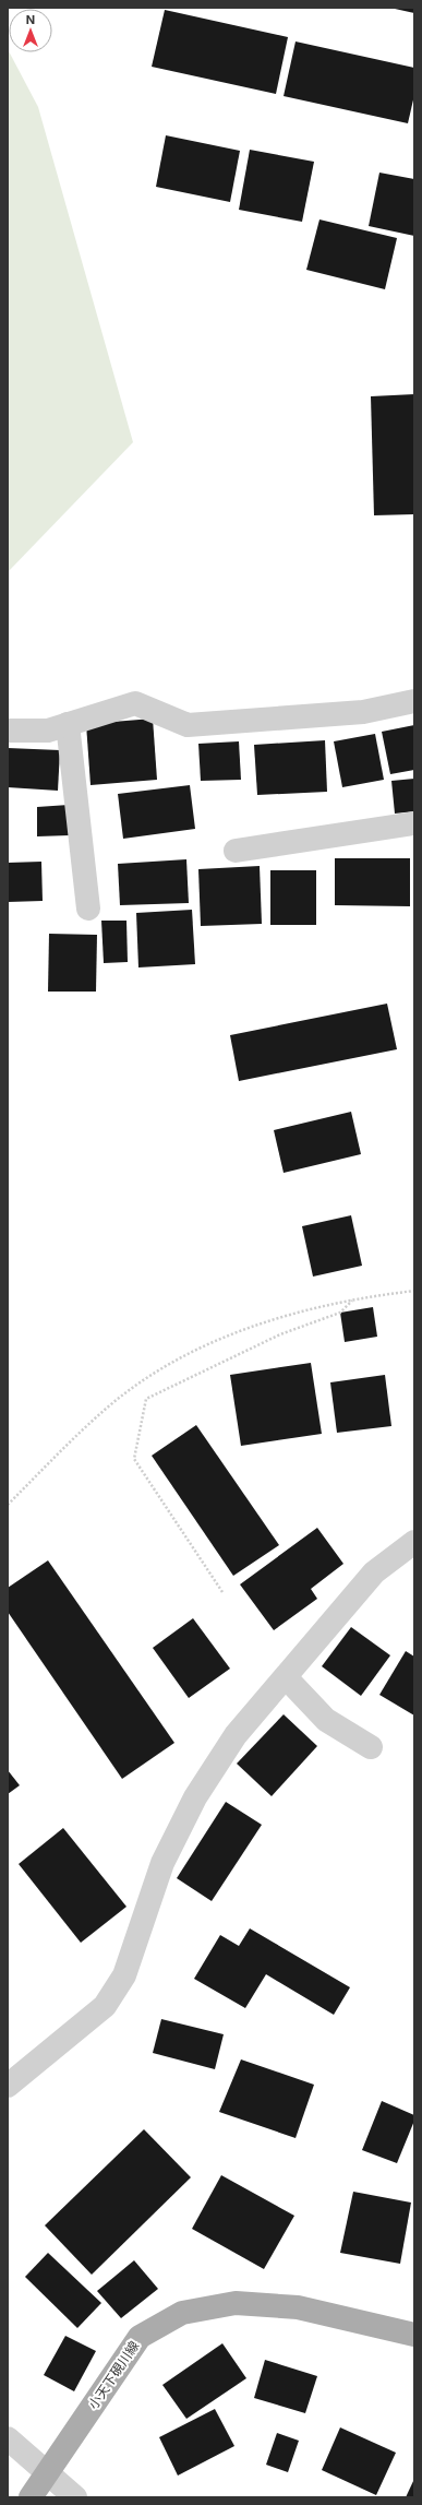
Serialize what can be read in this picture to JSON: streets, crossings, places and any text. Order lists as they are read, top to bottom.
{
  "streets": {
    "main road": ["小天下硯川線"]
  },
  "north": "top"
}
